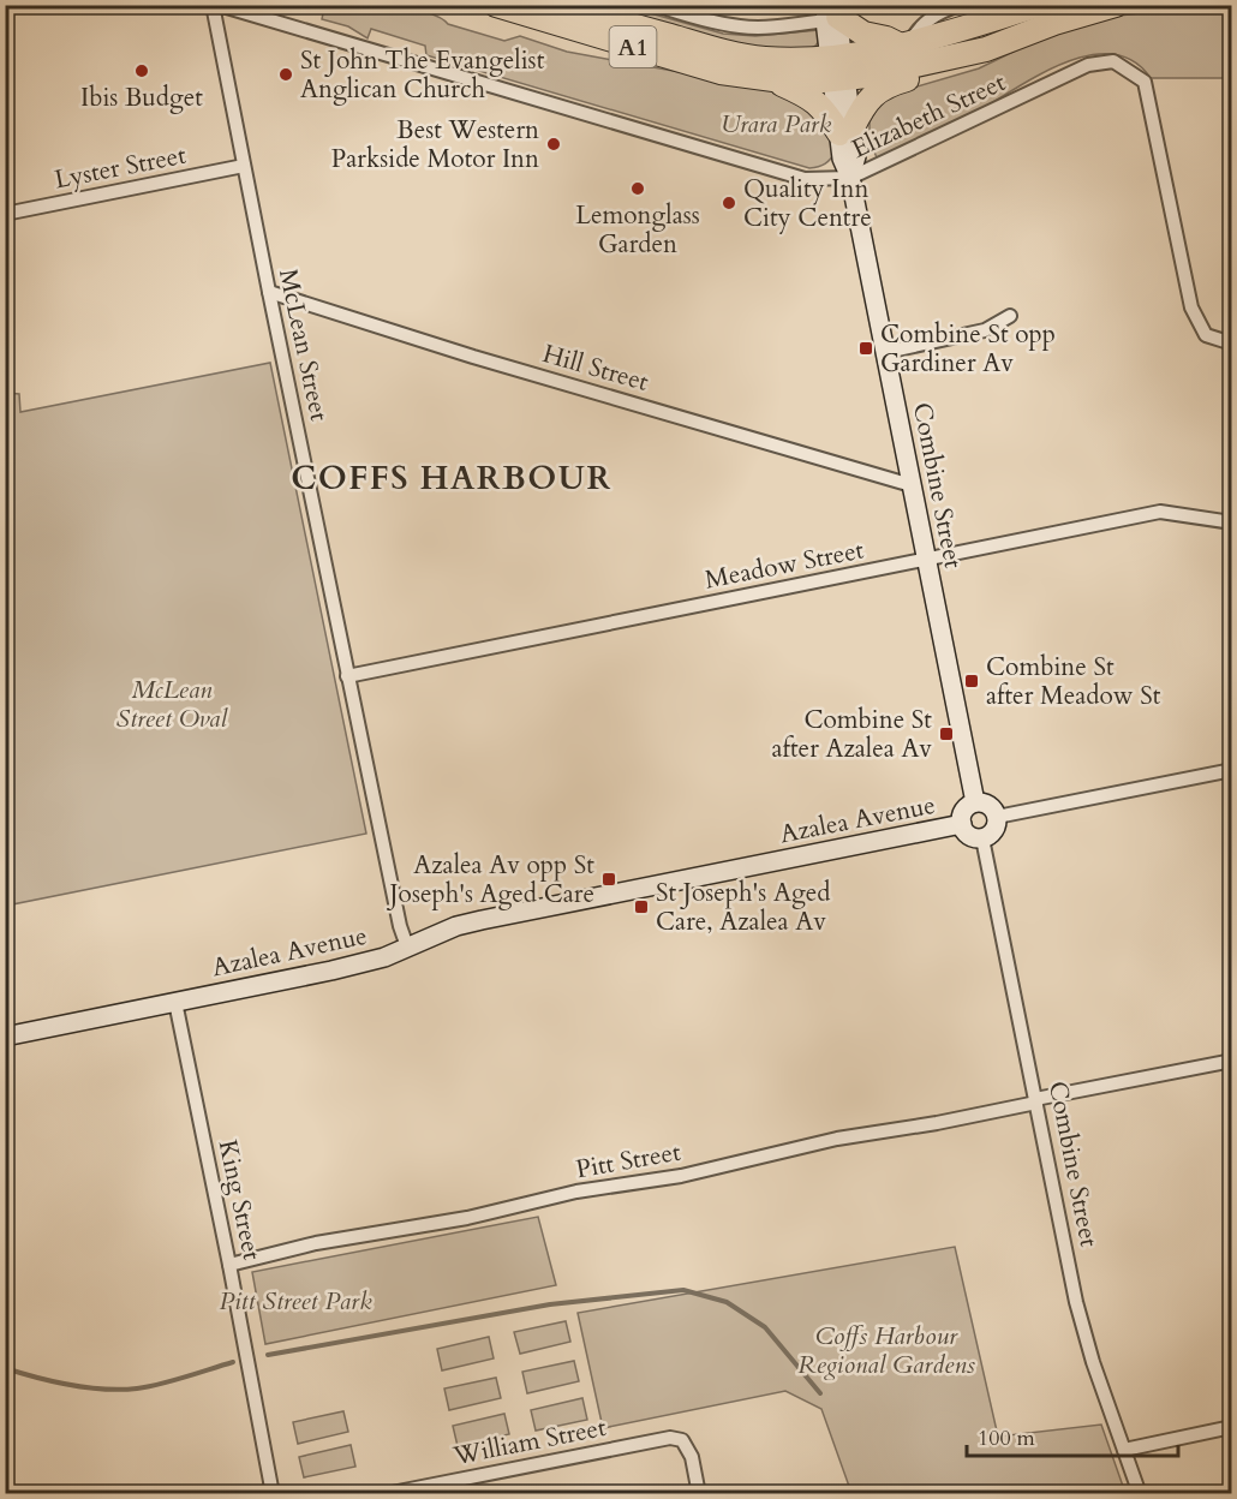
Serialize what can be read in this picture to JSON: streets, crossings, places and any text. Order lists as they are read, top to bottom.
{
  "streets": {
    "highway": ["A1"],
    "street": [
      "Elizabeth Street",
      "Lyster Street",
      "McLean Street",
      "Hill Street",
      "Combine Street",
      "Meadow Street",
      "Azalea Avenue",
      "Pitt Street",
      "King Street",
      "William Street"
    ]
  },
  "crossings": [
    ["A1", "Combine Street"],
    ["Elizabeth Street", "Combine Street"],
    ["Lyster Street", "McLean Street"],
    ["McLean Street", "Hill Street"],
    ["McLean Street", "Meadow Street"],
    ["McLean Street", "Azalea Avenue"],
    ["Hill Street", "Combine Street"],
    ["Combine Street", "Meadow Street"],
    ["Combine Street", "Azalea Avenue"],
    ["Combine Street", "Pitt Street"],
    ["Azalea Avenue", "King Street"],
    ["Pitt Street", "King Street"]
  ],
  "districts": ["COFFS HARBOUR"],
  "parks": [
    "Urara Park",
    "McLean Street Oval",
    "Pitt Street Park",
    "Coffs Harbour Regional Gardens"
  ],
  "places": {
    "other": [
      "Ibis Budget",
      "St John The Evangelist Anglican Church",
      "Best Western Parkside Motor Inn",
      "Lemonglass Garden",
      "Quality Inn City Centre"
    ],
    "transit": [
      "Combine St opp Gardiner Av",
      "Combine St after Meadow St",
      "Combine St after Azalea Av",
      "Azalea Av opp St Joseph's Aged Care",
      "St Joseph's Aged Care, Azalea Av"
    ]
  },
  "scale_bar": "100 m"
}
